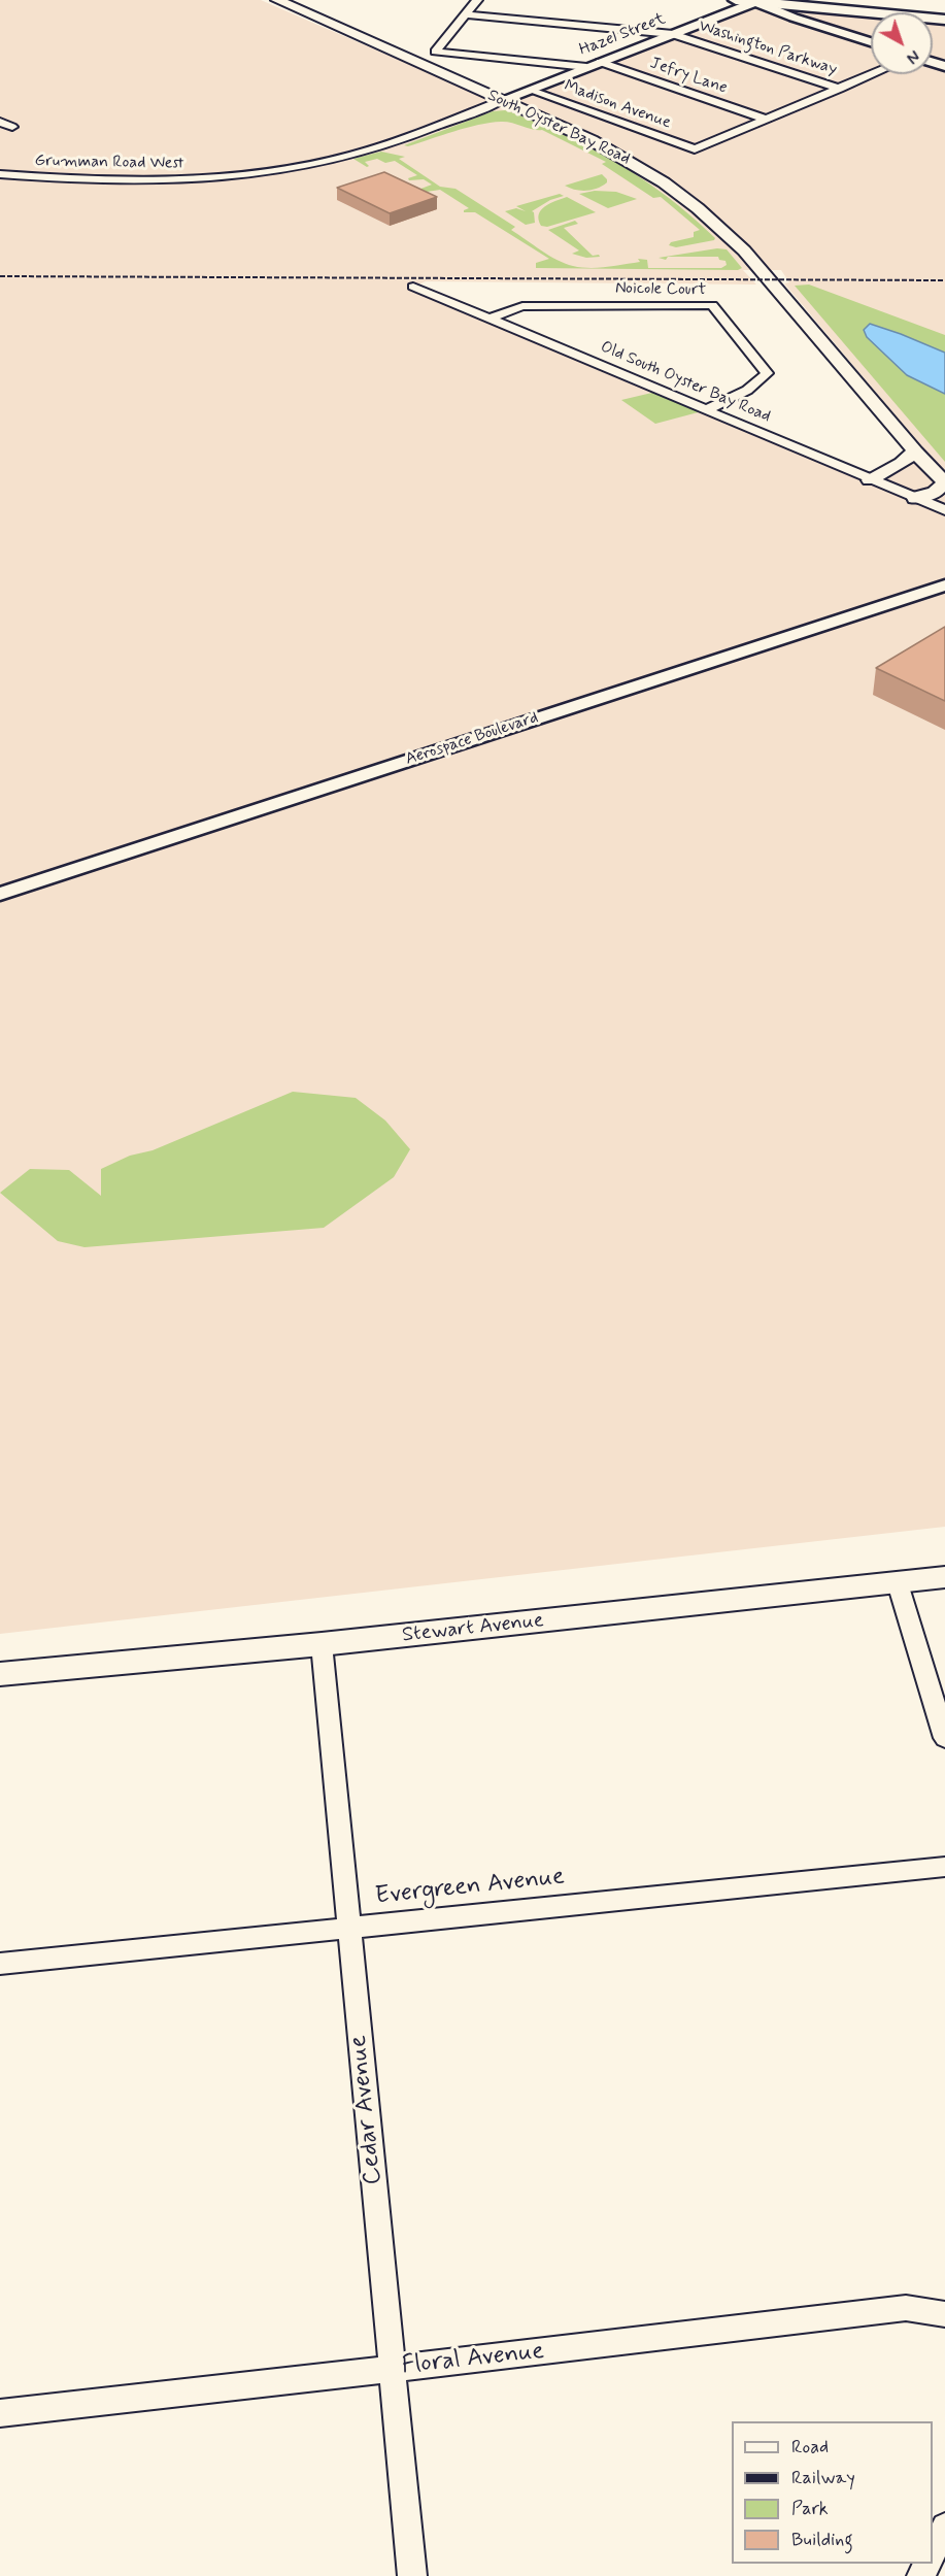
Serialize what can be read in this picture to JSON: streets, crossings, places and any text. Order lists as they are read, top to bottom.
{
  "streets": {
    "main road": ["South Oyster Bay Road", "Stewart Avenue"],
    "street": [
      "Hazel Street",
      "Washington Parkway",
      "Jefry Lane",
      "Madison Avenue",
      "Grumman Road West",
      "Noicole Court",
      "Old South Oyster Bay Road",
      "Aerospace Boulevard",
      "Evergreen Avenue",
      "Cedar Avenue",
      "Floral Avenue"
    ]
  },
  "crossings": [
    ["Hazel Street", "Washington Parkway"],
    ["Hazel Street", "Jefry Lane"],
    ["Hazel Street", "Madison Avenue"],
    ["Hazel Street", "South Oyster Bay Road"],
    ["Hazel Street", "Grumman Road West"],
    ["Jefry Lane", "Madison Avenue"],
    ["South Oyster Bay Road", "Grumman Road West"],
    ["Noicole Court", "Old South Oyster Bay Road"],
    ["Stewart Avenue", "Cedar Avenue"],
    ["Evergreen Avenue", "Cedar Avenue"],
    ["Cedar Avenue", "Floral Avenue"]
  ],
  "legend": [
    "Road",
    "Railway",
    "Park",
    "Building"
  ],
  "north": "bottom right"
}
